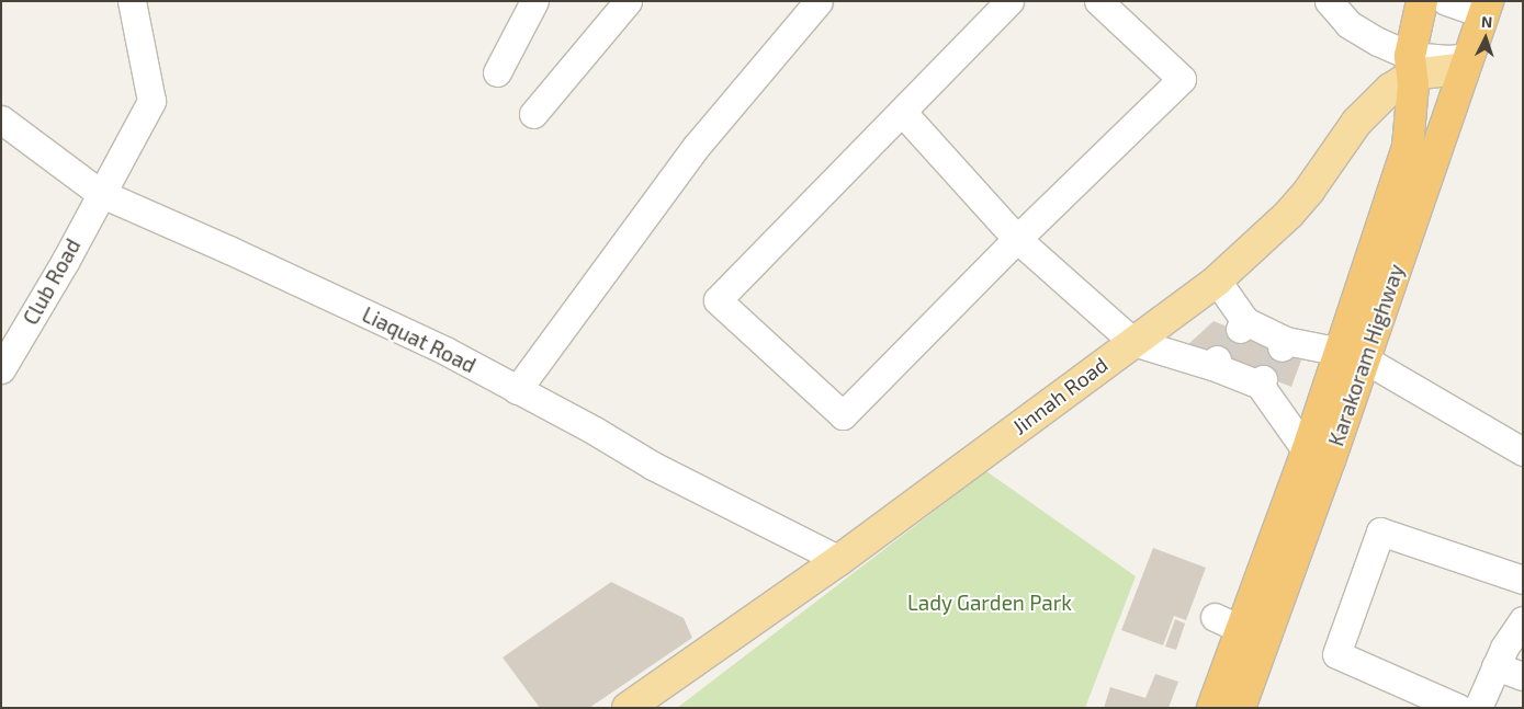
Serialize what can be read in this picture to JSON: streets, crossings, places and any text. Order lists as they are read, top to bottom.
{
  "streets": {
    "highway": ["Karakoram Highway"],
    "main road": ["Jinnah Road"],
    "street": ["Club Road", "Liaquat Road"]
  },
  "crossings": [
    ["Club Road", "Liaquat Road"],
    ["Liaquat Road", "Jinnah Road"],
    ["Karakoram Highway", "Jinnah Road"]
  ],
  "parks": ["Lady Garden Park"],
  "north": "top"
}
